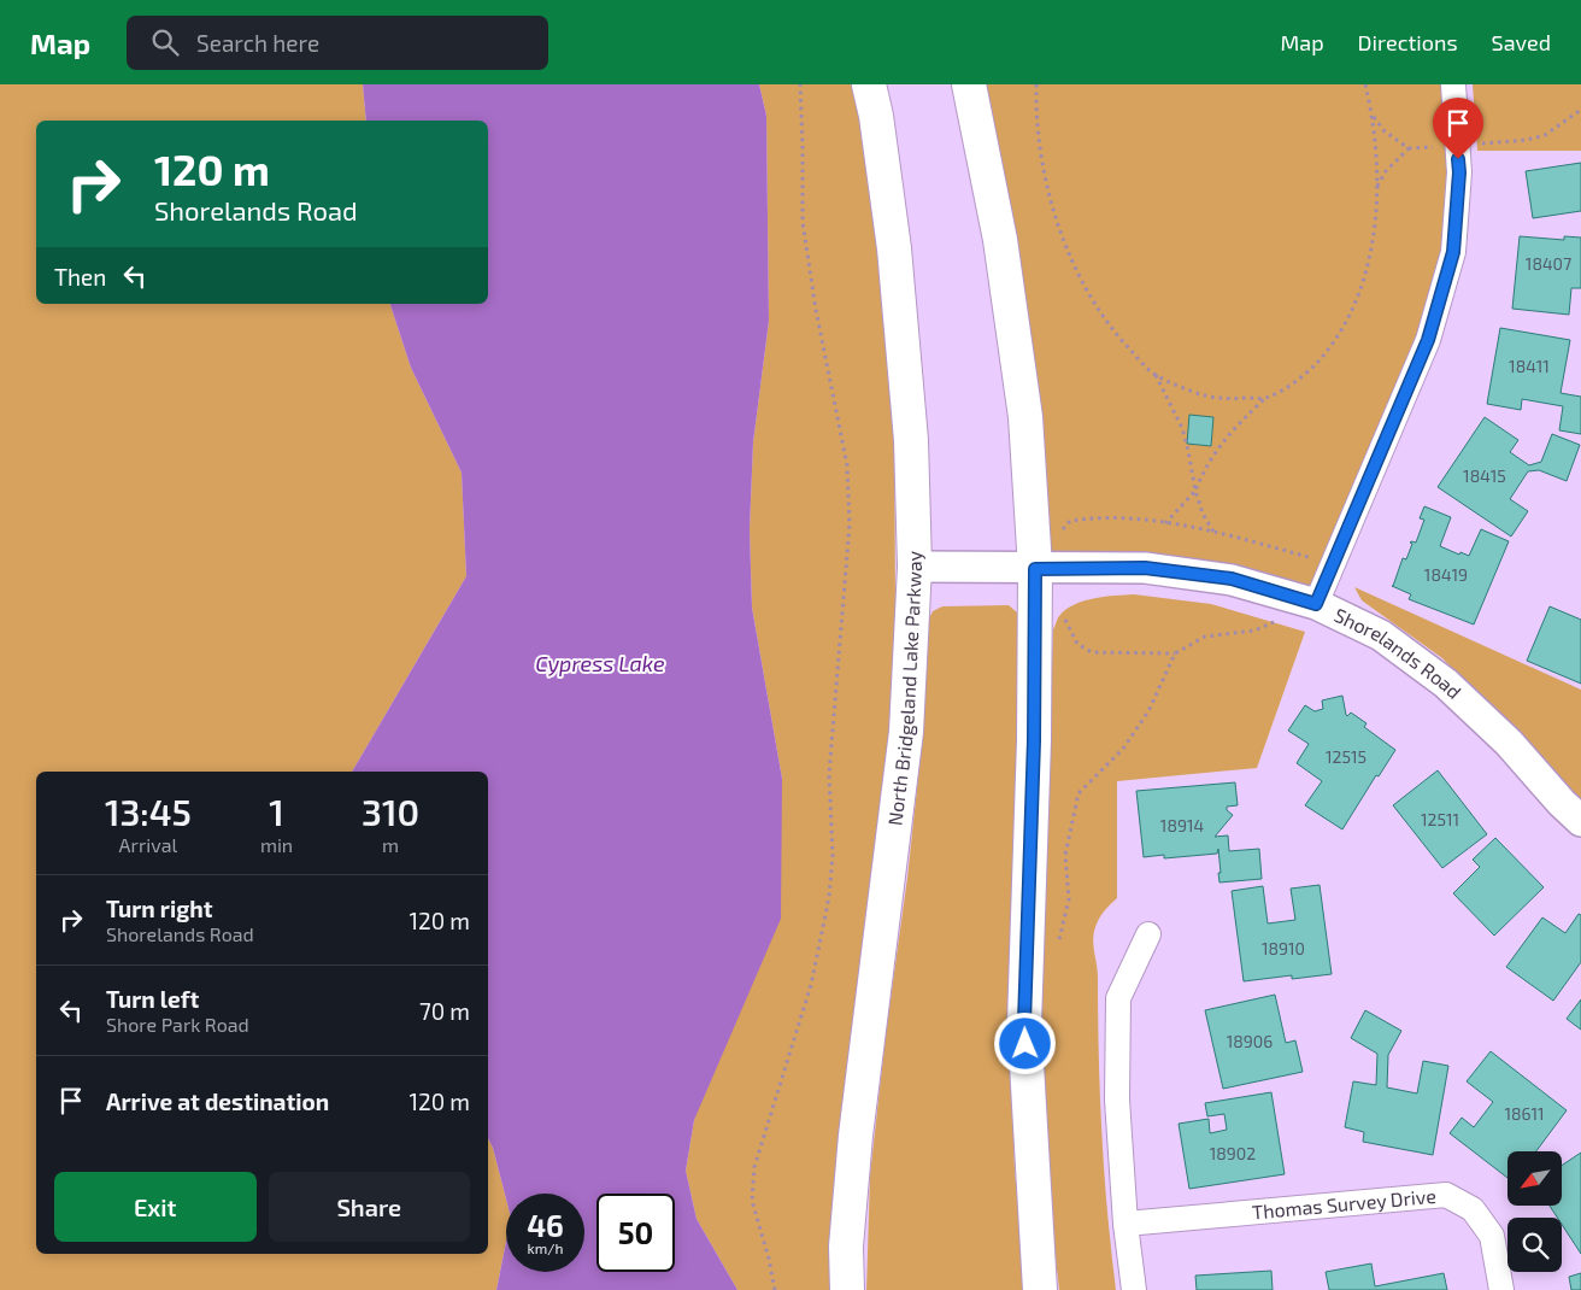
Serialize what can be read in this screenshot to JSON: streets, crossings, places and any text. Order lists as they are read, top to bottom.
{
  "streets": {
    "main road": ["North Bridgeland Lake Parkway"],
    "street": ["Shorelands Road", "Thomas Survey Drive"]
  },
  "crossings": [
    ["Shorelands Road", "North Bridgeland Lake Parkway"]
  ],
  "water": ["Cypress Lake"],
  "house_numbers": [
    "18407",
    "18411",
    "18415",
    "18419",
    "12515",
    "12511",
    "18914",
    "18910",
    "18906",
    "18611",
    "18902"
  ],
  "north": "bottom left",
  "page": {
    "header": "Map",
    "search": "Search here",
    "nav": ["Map", "Directions", "Saved"],
    "turn": ["120 m", "Shorelands Road"],
    "then": "Then",
    "eta": [
      "13:45",
      "Arrival",
      "1",
      "min",
      "310",
      "m"
    ],
    "list": [
      {
        "name": "Turn right",
        "note": "Shorelands Road",
        "value": "120 m"
      },
      {
        "name": "Turn left",
        "note": "Shore Park Road",
        "value": "70 m"
      },
      {
        "name": "Arrive at destination",
        "value": "120 m"
      }
    ],
    "buttons": ["Exit", "Share"],
    "speed": "46 km/h",
    "limit": "50"
  }
}
